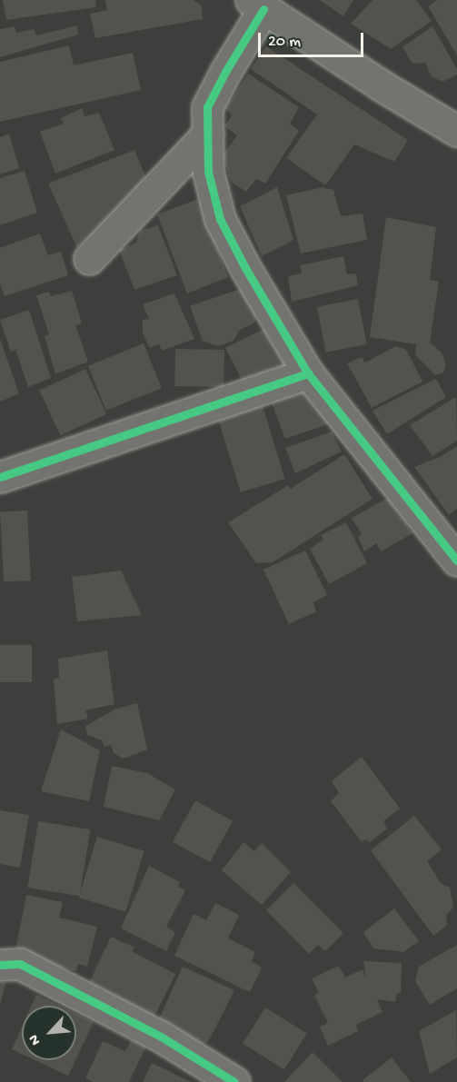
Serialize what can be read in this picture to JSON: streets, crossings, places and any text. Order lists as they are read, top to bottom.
{
  "scale_bar": "20 m",
  "north": "bottom left"
}
